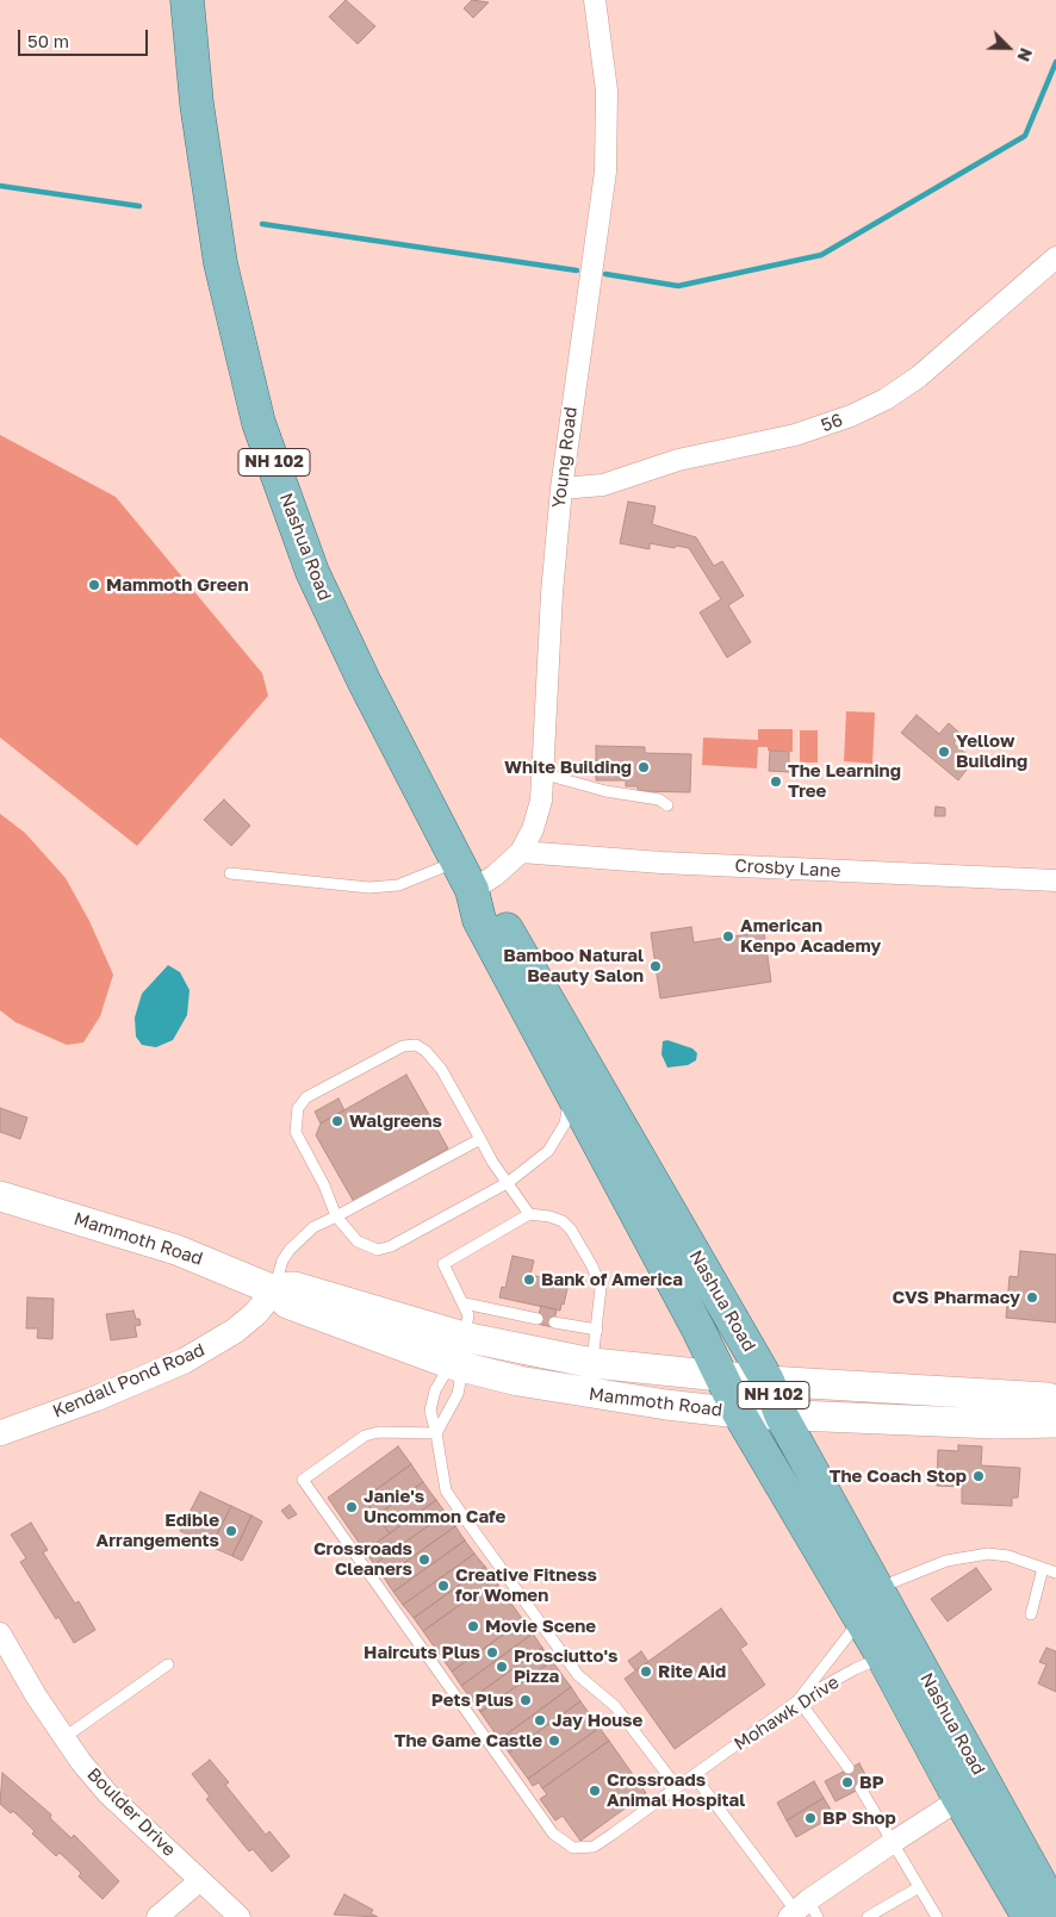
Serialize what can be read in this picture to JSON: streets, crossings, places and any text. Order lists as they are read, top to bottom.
{
  "streets": {
    "main road": ["NH 102", "Nashua Road", "Mammoth Road"],
    "street": [
      "56",
      "Young Road",
      "Crosby Lane",
      "Kendall Pond Road",
      "Boulder Drive"
    ],
    "lane": ["Mohawk Drive"]
  },
  "crossings": [
    ["56", "Young Road"],
    ["Young Road", "Nashua Road"],
    ["Young Road", "Crosby Lane"],
    ["Nashua Road", "Mammoth Road"],
    ["Nashua Road", "Mohawk Drive"],
    ["Mammoth Road", "Kendall Pond Road"]
  ],
  "places": [
    "Mammoth Green",
    "Yellow Building",
    "White Building",
    "The Learning Tree",
    "American Kenpo Academy",
    "Bamboo Natural Beauty Salon",
    "Walgreens",
    "Bank of America",
    "CVS Pharmacy",
    "The Coach Stop",
    "Janie's Uncommon Cafe",
    "Edible Arrangements",
    "Crossroads Cleaners",
    "Creative Fitness for Women",
    "Movie Scene",
    "Haircuts Plus",
    "Prosciutto's Pizza",
    "Rite Aid",
    "Pets Plus",
    "Jay House",
    "The Game Castle",
    "BP",
    "Crossroads Animal Hospital",
    "BP Shop"
  ],
  "scale_bar": "50 m",
  "north": "bottom right"
}
